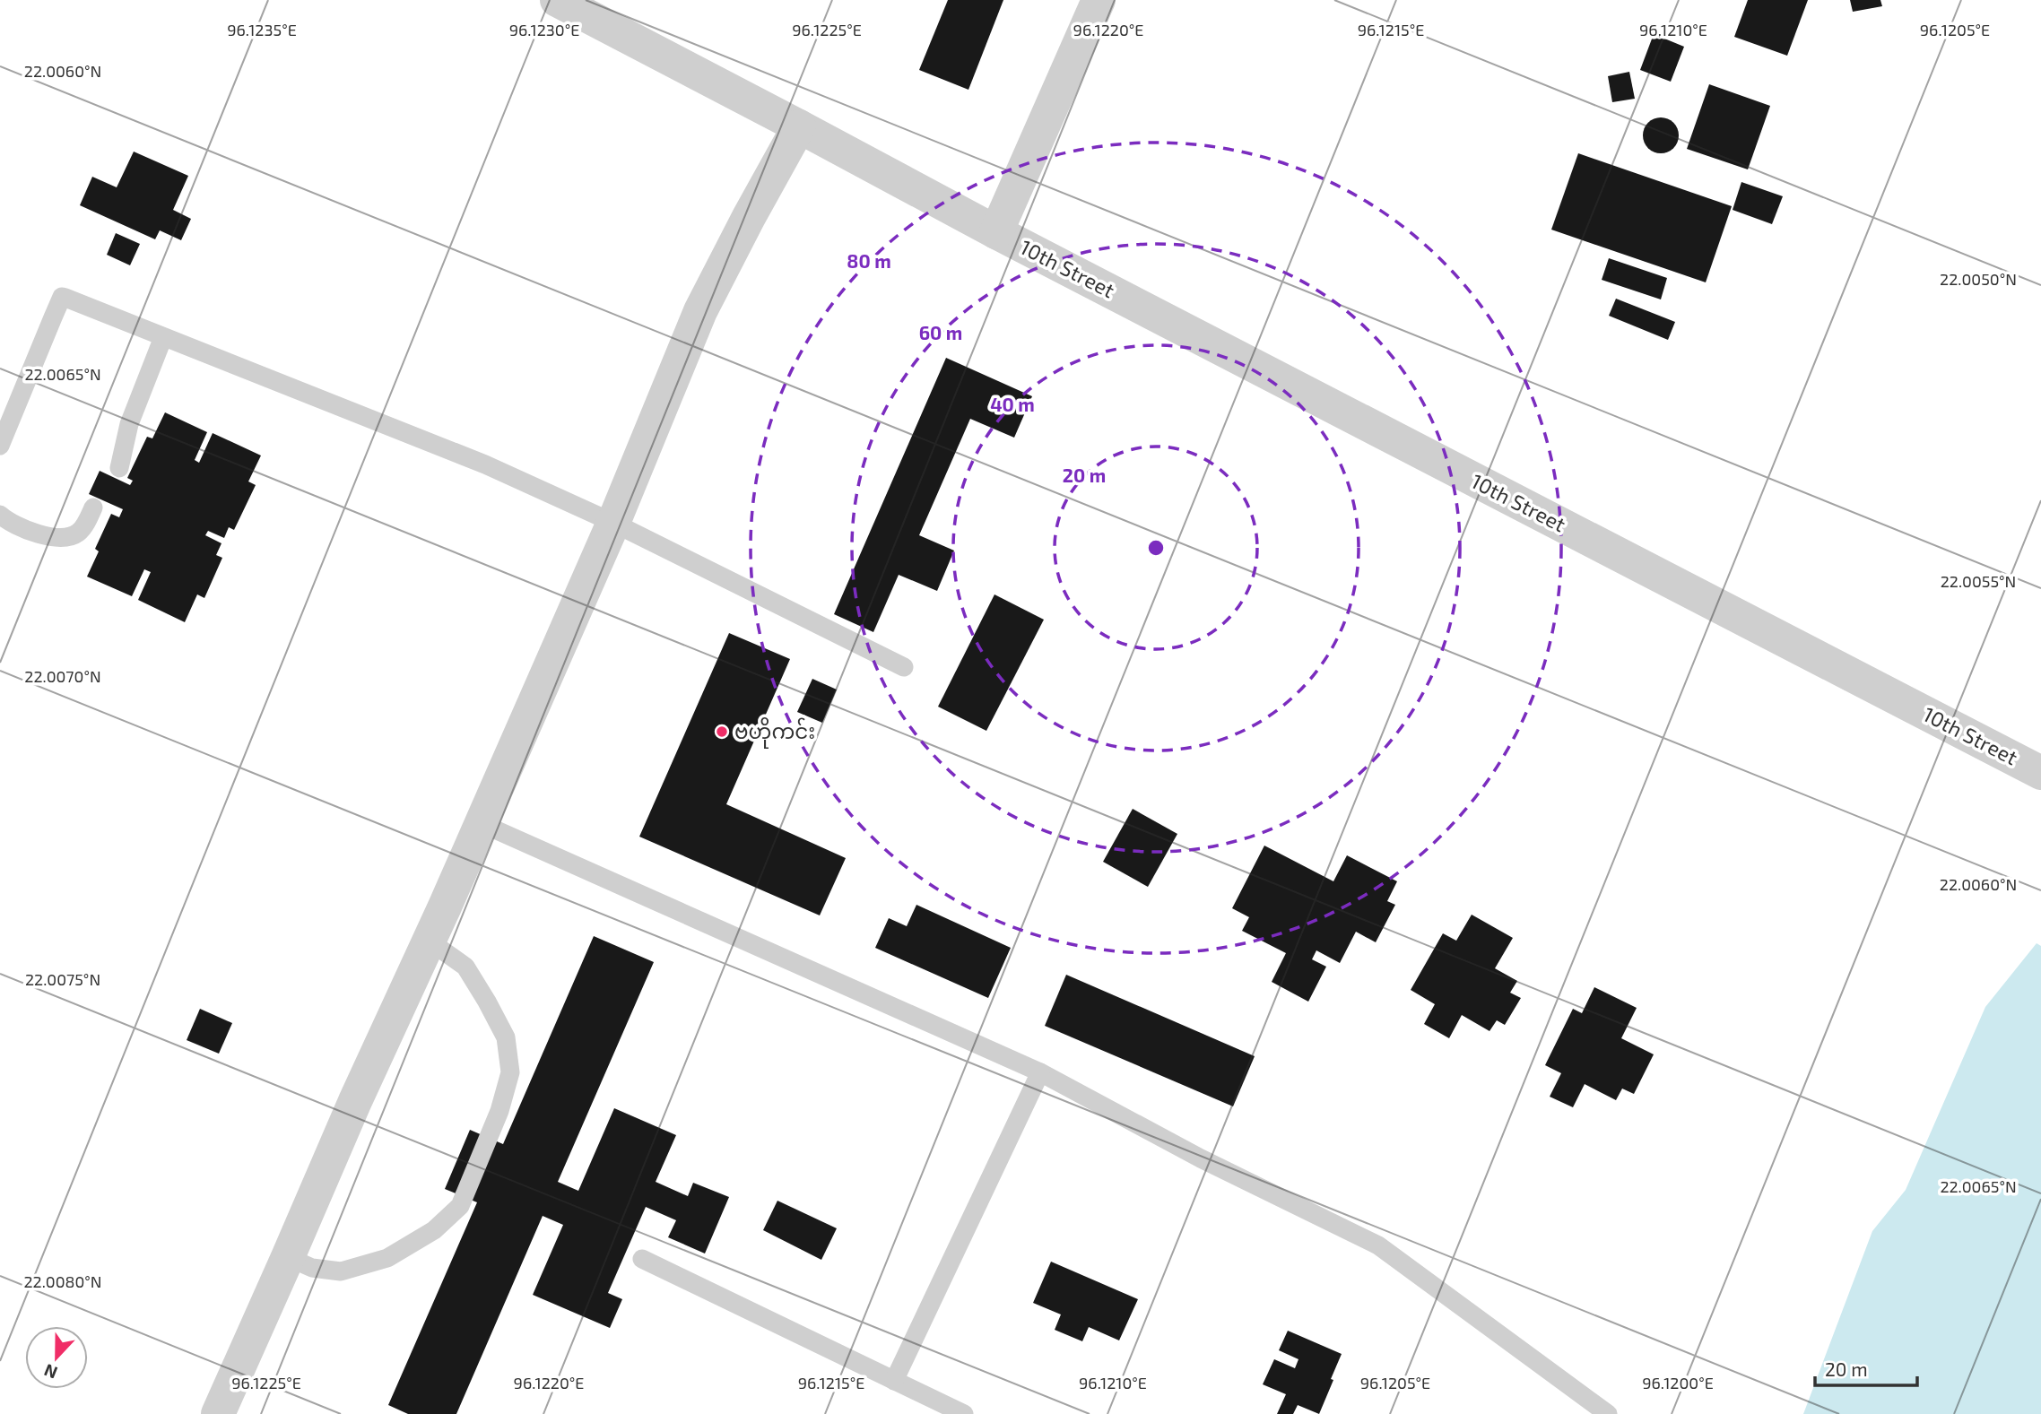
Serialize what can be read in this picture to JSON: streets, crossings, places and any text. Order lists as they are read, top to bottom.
{
  "streets": {
    "street": ["10th Street"]
  },
  "places": ["ဗဟိုကင်း"],
  "scale_bar": "20 m",
  "north": "bottom",
  "coordinates": [
    "96.1225°E",
    "96.1220°E",
    "96.1215°E",
    "96.1210°E",
    "96.1205°E",
    "96.1235°E",
    "96.1230°E",
    "22.0060°N",
    "22.0050°N",
    "22.0065°N",
    "22.0055°N",
    "22.0070°N",
    "22.0075°N",
    "22.0080°N",
    "96.1200°E"
  ],
  "rings": [
    "80 m",
    "60 m",
    "40 m",
    "20 m"
  ]
}
